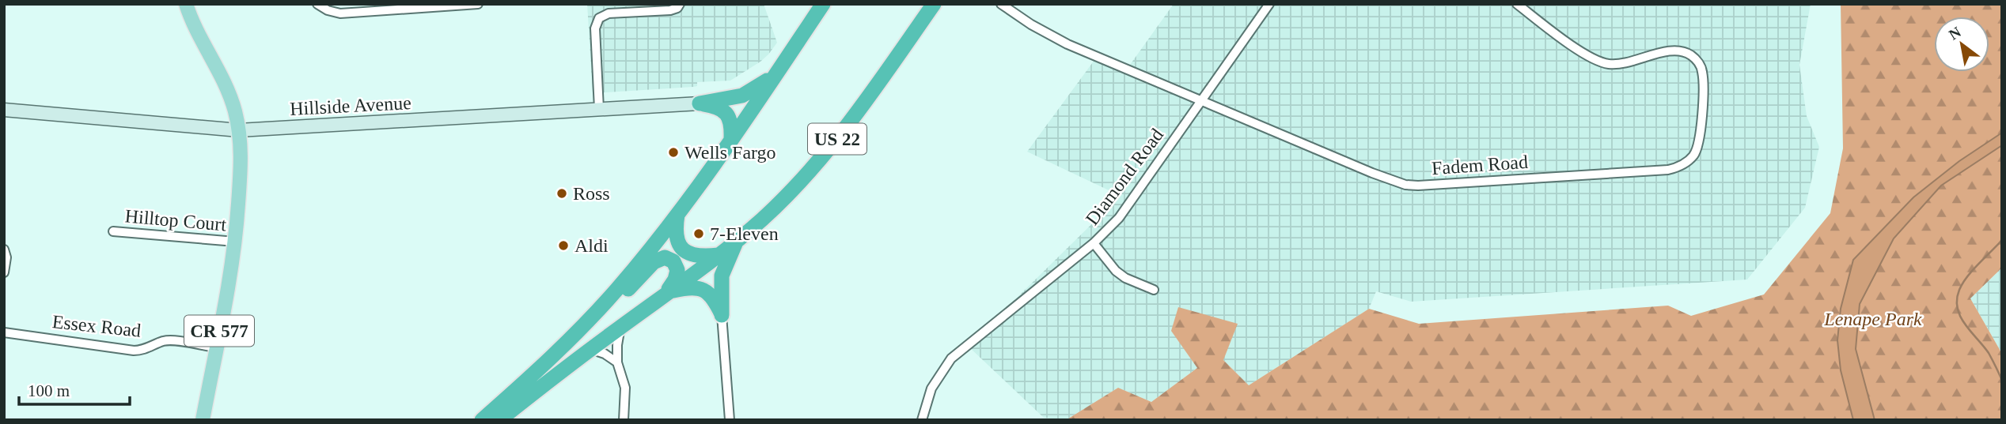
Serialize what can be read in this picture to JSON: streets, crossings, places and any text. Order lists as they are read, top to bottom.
{
  "streets": {
    "highway": ["US 22"],
    "main road": ["CR 577"],
    "street": [
      "Hillside Avenue",
      "Fadem Road",
      "Diamond Road",
      "Hilltop Court",
      "Essex Road"
    ]
  },
  "crossings": [
    ["Hillside Avenue", "CR 577"],
    ["Fadem Road", "Diamond Road"],
    ["Hilltop Court", "CR 577"],
    ["Essex Road", "CR 577"]
  ],
  "parks": ["Lenape Park"],
  "places": [
    "Wells Fargo",
    "Ross",
    "7-Eleven",
    "Aldi"
  ],
  "scale_bar": "100 m",
  "north": "top left"
}
